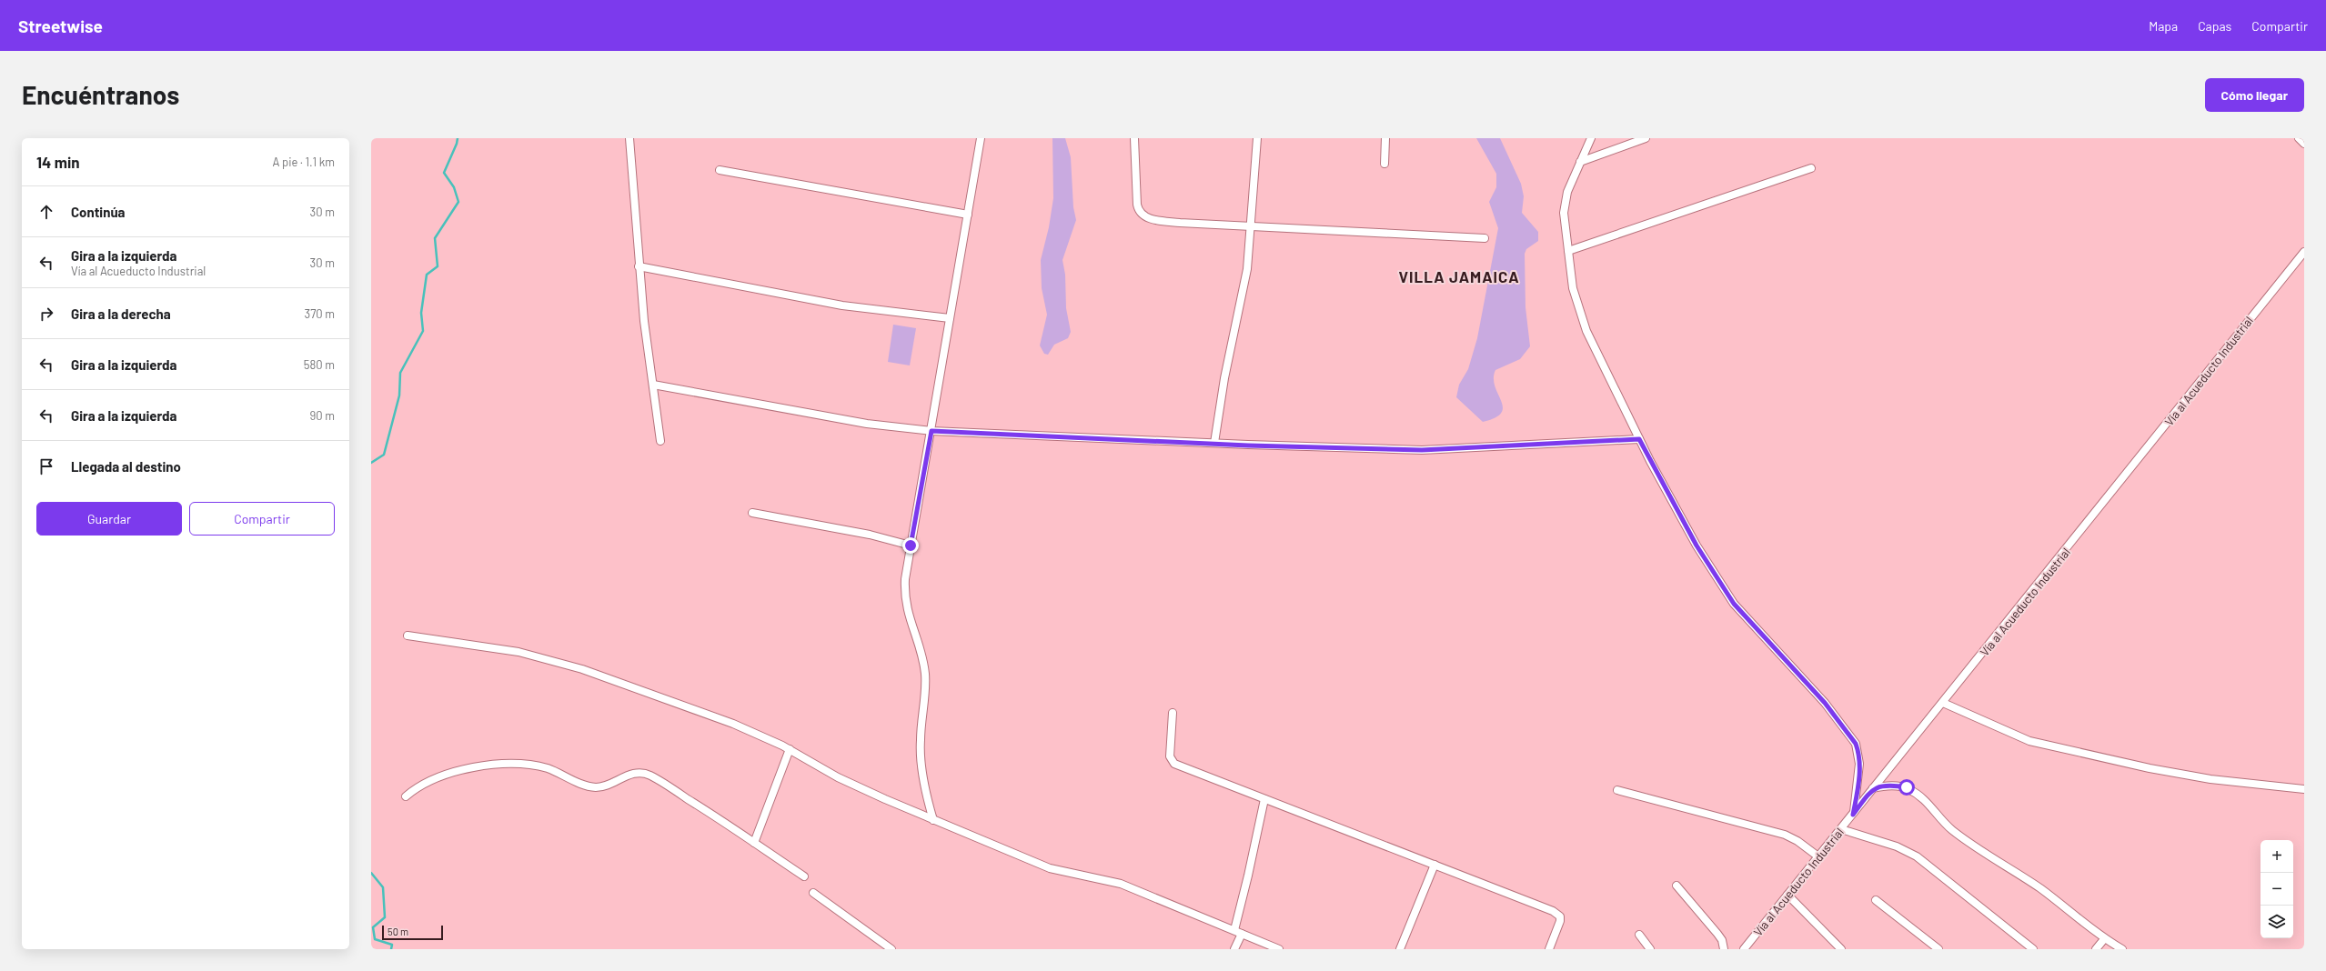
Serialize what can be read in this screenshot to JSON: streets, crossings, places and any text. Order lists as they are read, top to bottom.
{
  "streets": {
    "street": ["Vía al Acueducto Industrial"]
  },
  "districts": ["VILLA JAMAICA"],
  "scale_bar": "50 m",
  "page": {
    "header": "Streetwise",
    "nav": ["Mapa", "Capas", "Compartir"],
    "buttons": [
      "Cómo llegar",
      ["Guardar", "Compartir"]
    ],
    "title": "Encuéntranos",
    "heading": ["14 min", "A pie · 1.1 km"],
    "list": [
      ["Continúa", "30 m"],
      ["Gira a la izquierda", "Vía al Acueducto Industrial", "30 m"],
      ["Gira a la derecha", "370 m"],
      ["Gira a la izquierda", "580 m"],
      ["Gira a la izquierda", "90 m"],
      "Llegada al destino"
    ],
    "map_buttons": ["+", "−"],
    "scale": "50 m"
  }
}
